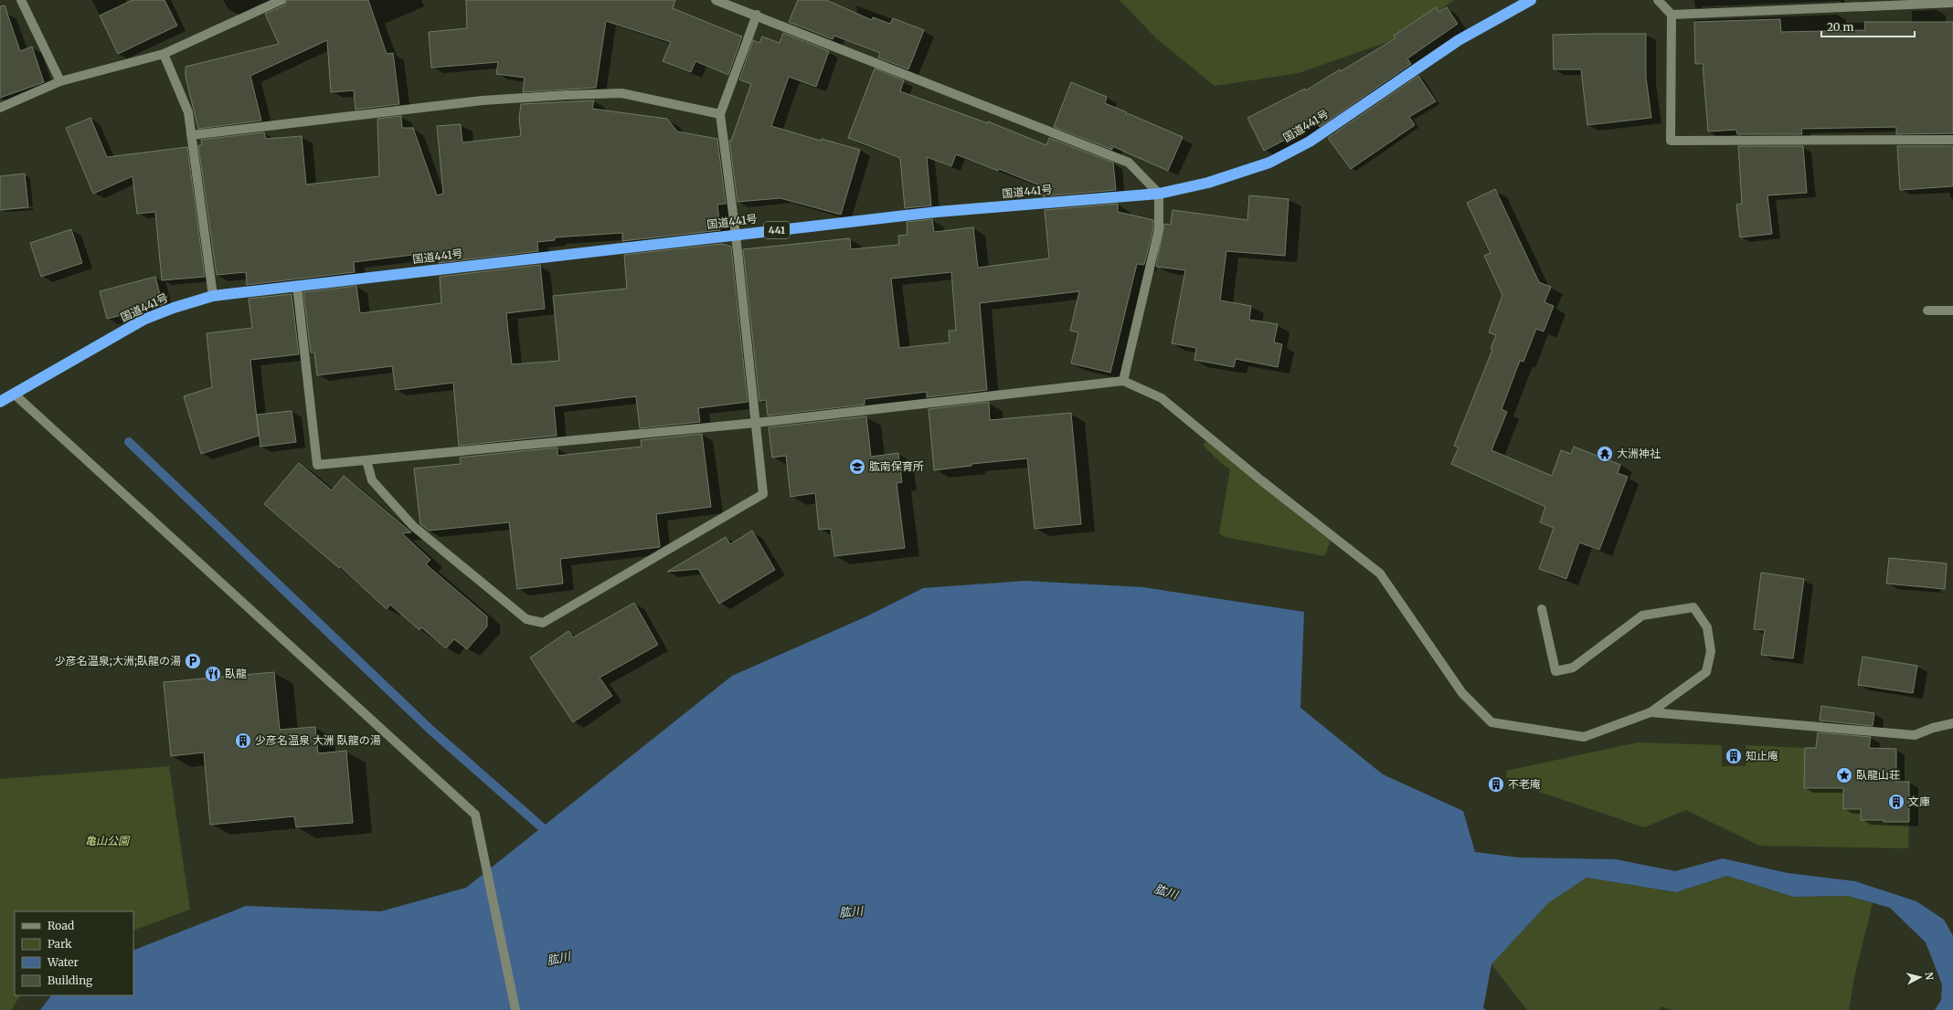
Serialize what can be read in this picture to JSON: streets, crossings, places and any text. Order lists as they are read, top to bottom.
{
  "streets": {
    "highway": ["国道441号", "441"]
  },
  "water": ["肱川"],
  "parks": ["亀山公園"],
  "places": {
    "temple": ["大洲神社"],
    "school or university": ["肱南保育所"],
    "parking": ["少彦名温泉;大洲;臥龍の湯"],
    "restaurant": ["臥龍"],
    "building": [
      "少彦名温泉 大洲 臥龍の湯",
      "知止庵",
      "不老庵",
      "文庫"
    ],
    "place": ["臥龍山荘"]
  },
  "legend": [
    "Road",
    "Park",
    "Water",
    "Building"
  ],
  "scale_bar": "20 m",
  "north": "right"
}
